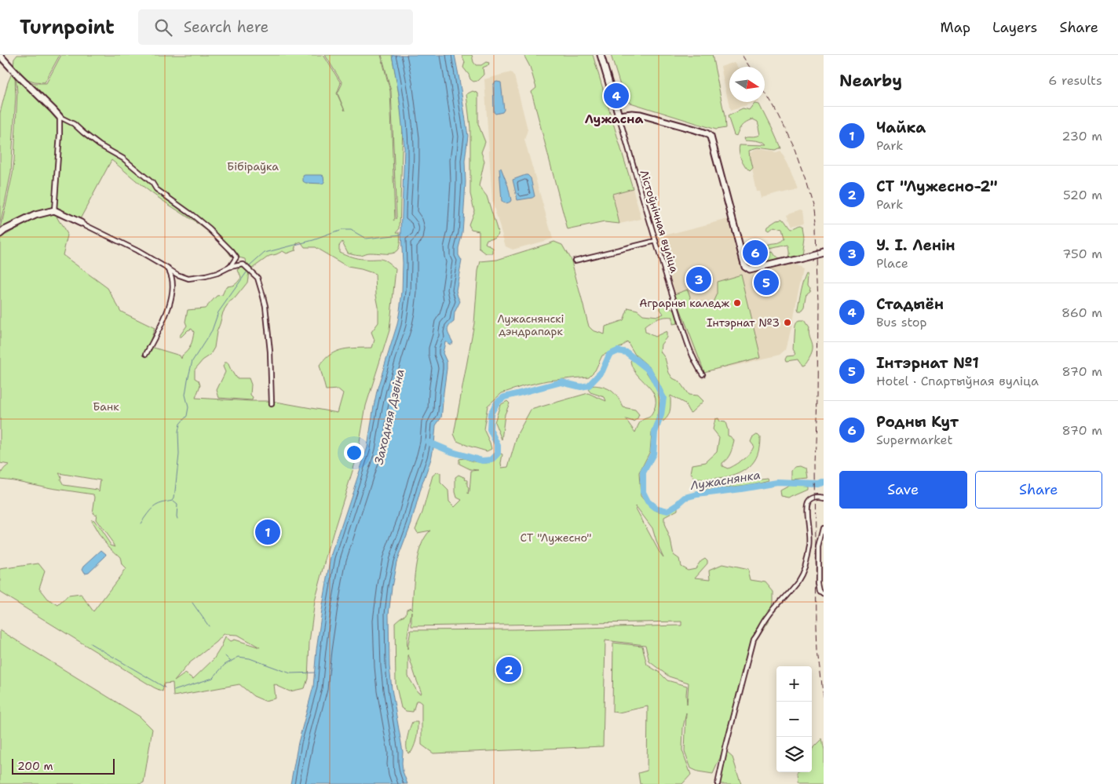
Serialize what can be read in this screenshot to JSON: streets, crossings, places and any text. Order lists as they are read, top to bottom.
{
  "streets": {
    "street": ["Лістоўнічная вуліца"]
  },
  "districts": ["Лужасна"],
  "water": ["Заходняя Дзвіна", "Лужаснянка"],
  "parks": [
    "Бібіраўка",
    "Лужаснянскі дэндрапарк",
    "Банк",
    "СТ \"Лужесно\""
  ],
  "places": ["Аграрны каледж", "Інтэрнат №3"],
  "scale_bar": "200 m",
  "north": "right",
  "page": {
    "header": "Turnpoint",
    "search": "Search here",
    "nav": ["Map", "Layers", "Share"],
    "heading": ["Nearby", "6 results"],
    "pins": [
      "4",
      "6",
      "3",
      "5",
      "1",
      "2"
    ],
    "list": [
      {
        "mark": "1",
        "name": "Чайка",
        "note": "Park",
        "value": "230 m"
      },
      {
        "mark": "2",
        "name": "СТ \"Лужесно-2\"",
        "note": "Park",
        "value": "520 m"
      },
      {
        "mark": "3",
        "name": "У. І. Ленін",
        "note": "Place",
        "value": "750 m"
      },
      {
        "mark": "4",
        "name": "Стадыён",
        "note": "Bus stop",
        "value": "860 m"
      },
      {
        "mark": "5",
        "name": "Інтэрнат №1",
        "note": "Hotel · Спартыўная вуліца",
        "value": "870 m"
      },
      {
        "mark": "6",
        "name": "Родны Кут",
        "note": "Supermarket",
        "value": "870 m"
      }
    ],
    "buttons": ["Save", "Share"],
    "map_buttons": ["+", "−"],
    "scale": "200 m"
  }
}
